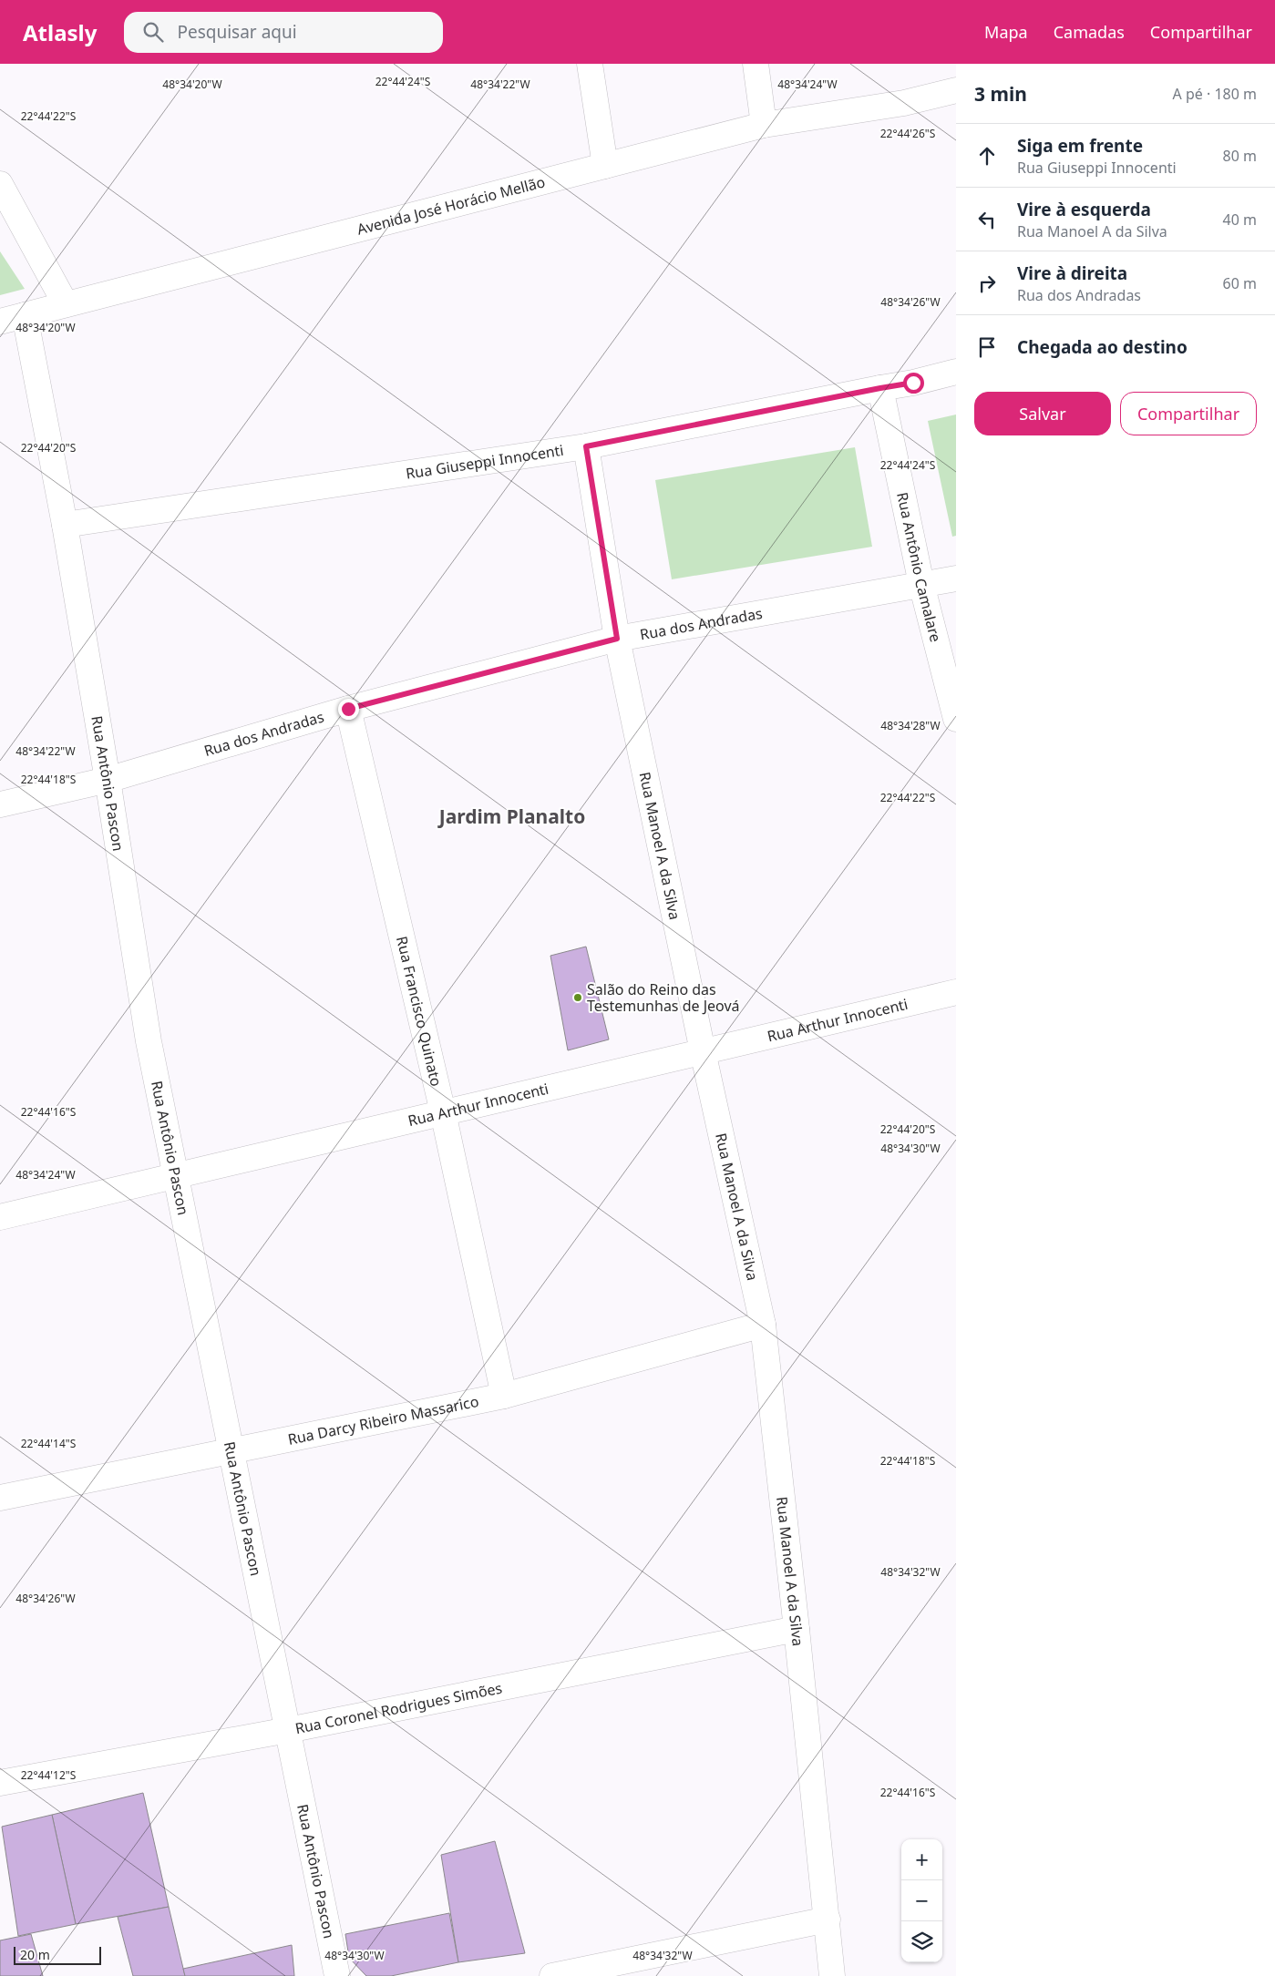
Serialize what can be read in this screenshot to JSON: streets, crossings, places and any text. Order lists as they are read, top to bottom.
{
  "streets": {
    "street": [
      "Avenida José Horácio Mellão",
      "Rua Giuseppi Innocenti",
      "Rua Antônio Camalare",
      "Rua dos Andradas",
      "Rua Antônio Pascon",
      "Rua Manoel A da Silva",
      "Rua Francisco Quinato",
      "Rua Arthur Innocenti",
      "Rua Darcy Ribeiro Massarico",
      "Rua Coronel Rodrigues Simões"
    ]
  },
  "crossings": [
    ["Avenida José Horácio Mellão", "Rua Antônio Pascon"],
    ["Rua Giuseppi Innocenti", "Rua Antônio Camalare"],
    ["Rua Giuseppi Innocenti", "Rua Antônio Pascon"],
    ["Rua Giuseppi Innocenti", "Rua Manoel A da Silva"],
    ["Rua Antônio Camalare", "Rua dos Andradas"],
    ["Rua dos Andradas", "Rua Antônio Pascon"],
    ["Rua dos Andradas", "Rua Manoel A da Silva"],
    ["Rua dos Andradas", "Rua Francisco Quinato"],
    ["Rua Antônio Pascon", "Rua Arthur Innocenti"],
    ["Rua Antônio Pascon", "Rua Darcy Ribeiro Massarico"],
    ["Rua Antônio Pascon", "Rua Coronel Rodrigues Simões"],
    ["Rua Manoel A da Silva", "Rua Arthur Innocenti"],
    ["Rua Manoel A da Silva", "Rua Darcy Ribeiro Massarico"],
    ["Rua Manoel A da Silva", "Rua Coronel Rodrigues Simões"],
    ["Rua Francisco Quinato", "Rua Arthur Innocenti"],
    ["Rua Francisco Quinato", "Rua Darcy Ribeiro Massarico"]
  ],
  "districts": ["Jardim Planalto"],
  "places": ["Salão do Reino das Testemunhas de Jeová"],
  "scale_bar": "20 m",
  "page": {
    "header": "Atlasly",
    "search": "Pesquisar aqui",
    "nav": ["Mapa", "Camadas", "Compartilhar"],
    "heading": ["3 min", "A pé · 180 m"],
    "list": [
      ["Siga em frente", "Rua Giuseppi Innocenti", "80 m"],
      ["Vire à esquerda", "Rua Manoel A da Silva", "40 m"],
      ["Vire à direita", "Rua dos Andradas", "60 m"],
      "Chegada ao destino"
    ],
    "buttons": ["Salvar", "Compartilhar"],
    "map_buttons": ["+", "−"],
    "scale": "20 m"
  },
  "coordinates": [
    "22°44'24\"S",
    "48°34'24\"W",
    "48°34'20\"W",
    "48°34'22\"W",
    "22°44'22\"S",
    "22°44'26\"S",
    "48°34'26\"W",
    "22°44'20\"S",
    "48°34'28\"W",
    "22°44'18\"S",
    "22°44'16\"S",
    "48°34'30\"W",
    "22°44'14\"S",
    "48°34'32\"W",
    "22°44'12\"S"
  ]
}
